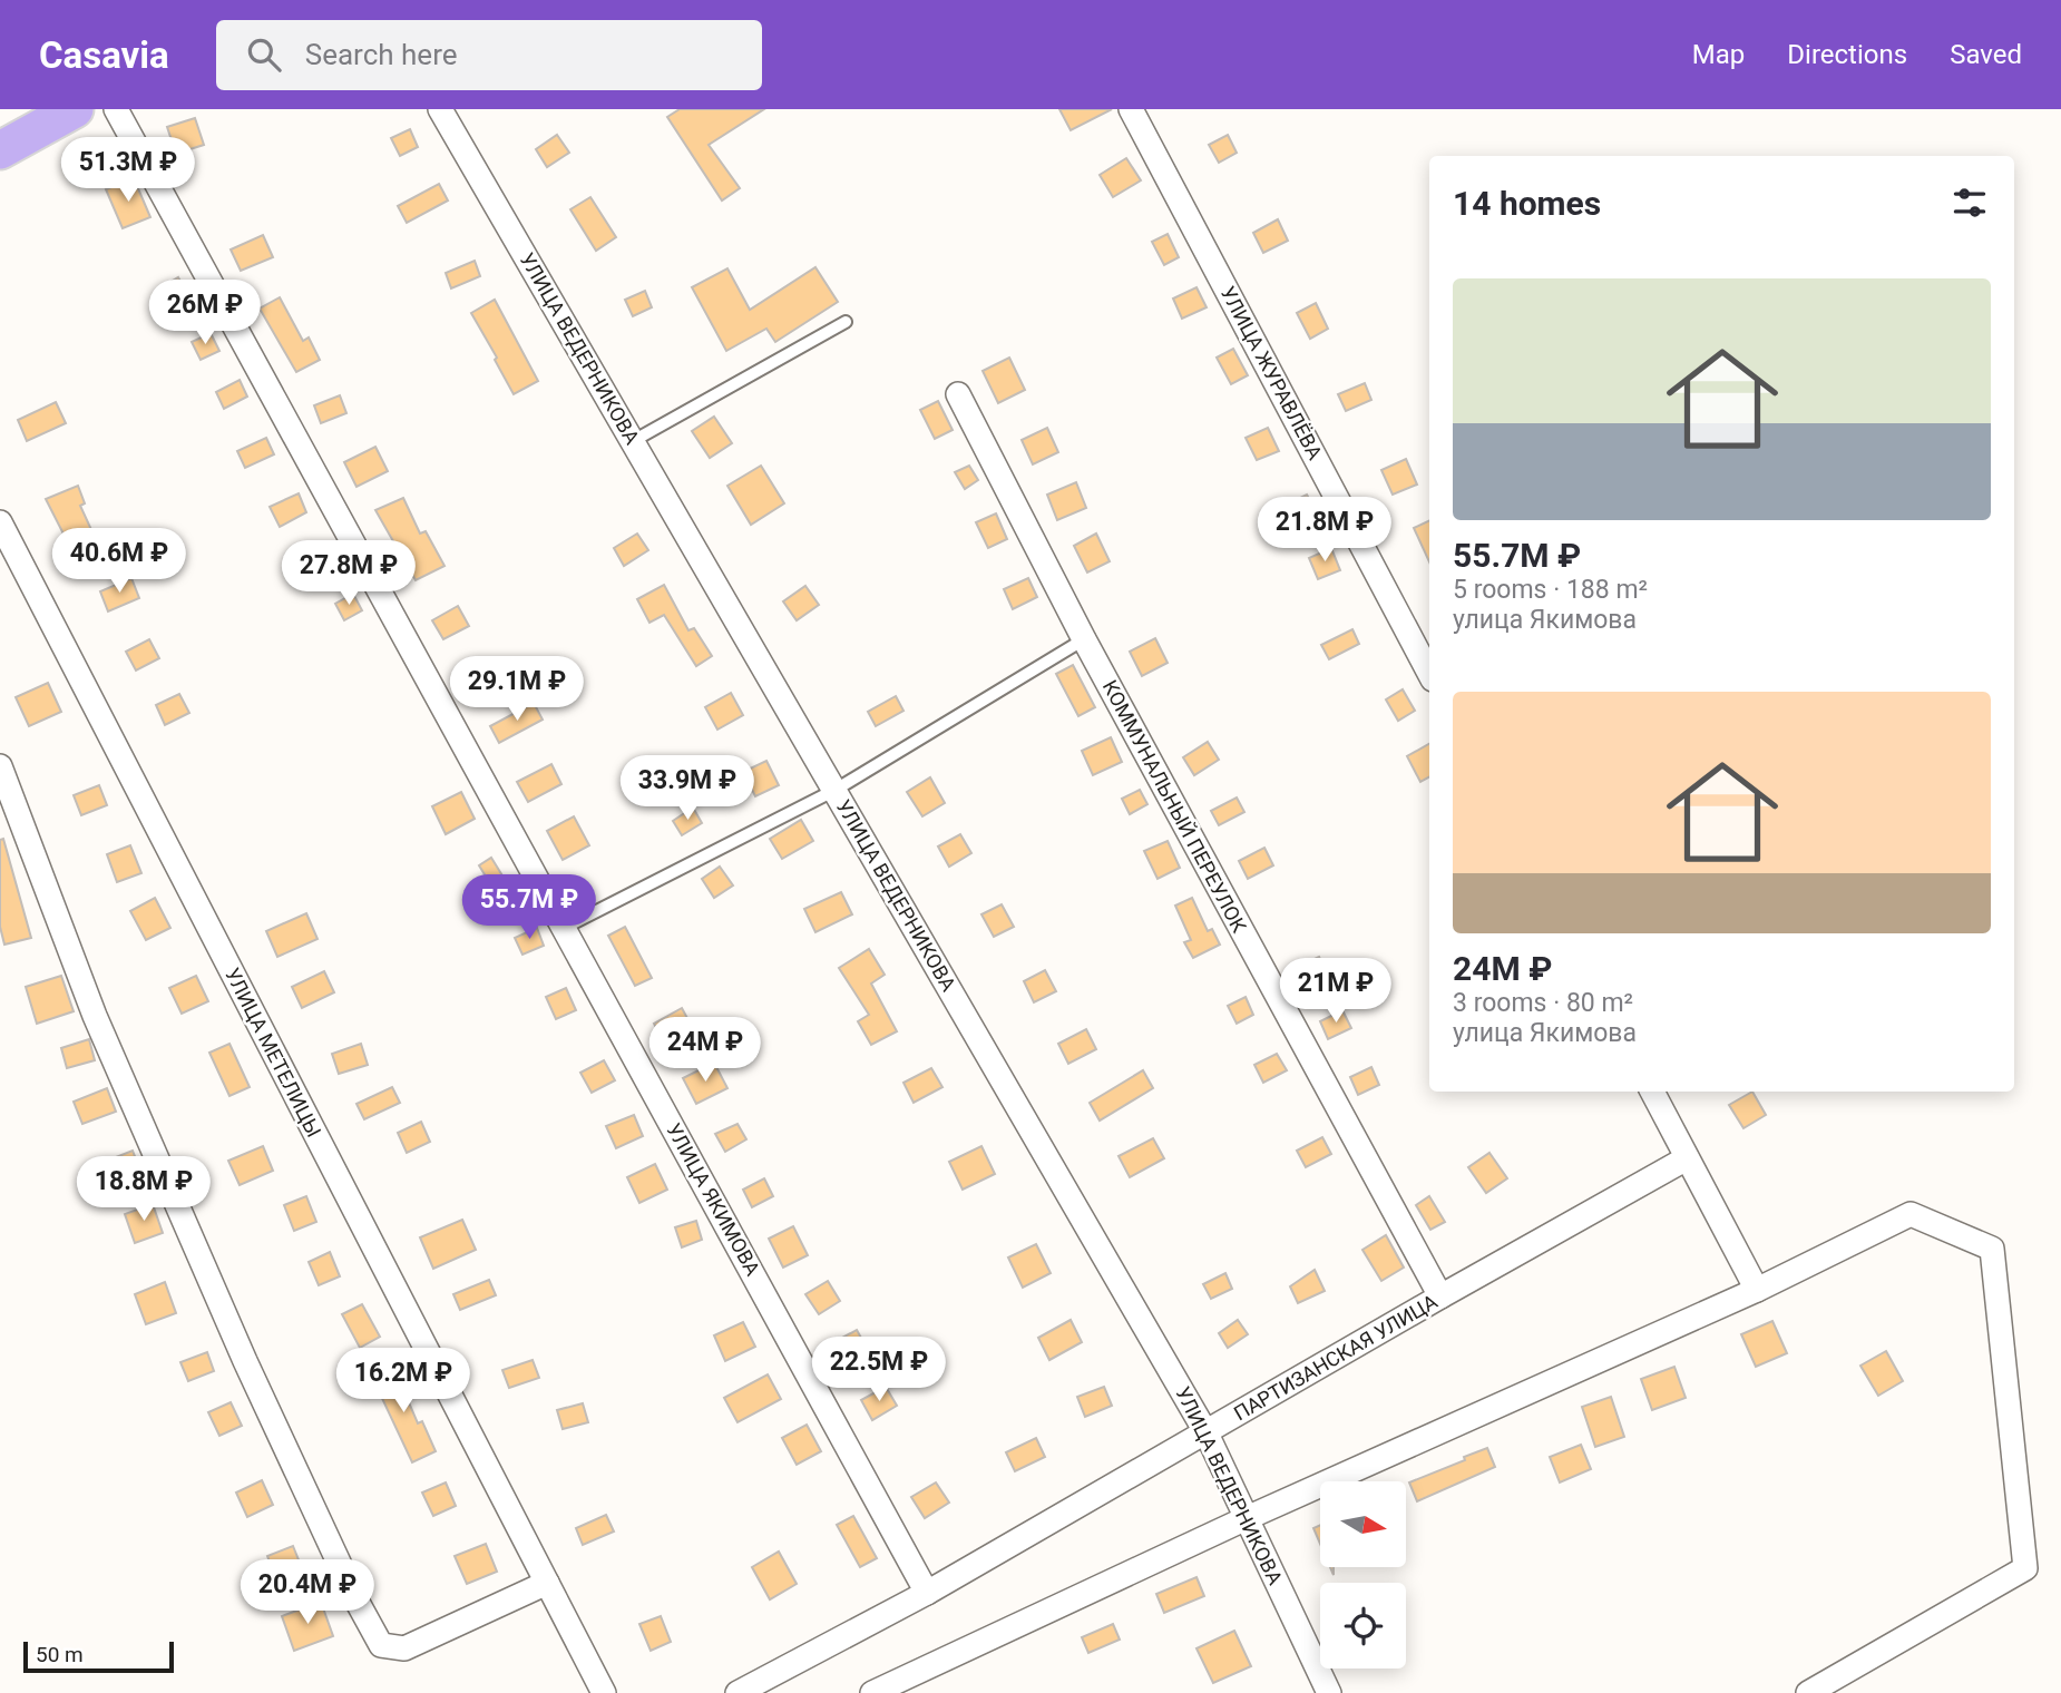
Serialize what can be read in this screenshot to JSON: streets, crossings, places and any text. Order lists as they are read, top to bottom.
{
  "streets": {
    "street": [
      "УЛИЦА ВЕДЕРНИКОВА",
      "УЛИЦА ЖУРАВЛЁВА",
      "КОММУНАЛЬНЫЙ ПЕРЕУЛОК",
      "УЛИЦА МЕТЕЛИЦЫ",
      "УЛИЦА ЯКИМОВА",
      "ПАРТИЗАНСКАЯ УЛИЦА"
    ]
  },
  "crossings": [
    ["УЛИЦА ВЕДЕРНИКОВА", "ПАРТИЗАНСКАЯ УЛИЦА"],
    ["КОММУНАЛЬНЫЙ ПЕРЕУЛОК", "ПАРТИЗАНСКАЯ УЛИЦА"],
    ["УЛИЦА ЯКИМОВА", "ПАРТИЗАНСКАЯ УЛИЦА"]
  ],
  "scale_bar": "50 m",
  "north": "right",
  "page": {
    "header": "Casavia",
    "search": "Search here",
    "nav": ["Map", "Directions", "Saved"],
    "price": [
      "51.3M ₽",
      "26M ₽",
      "21.8M ₽",
      "40.6M ₽",
      "27.8M ₽",
      "29.1M ₽",
      "33.9M ₽",
      "55.7M ₽",
      "21M ₽",
      "24M ₽",
      "18.8M ₽",
      "22.5M ₽",
      "16.2M ₽",
      "20.4M ₽"
    ],
    "heading": "14 homes",
    "list": [
      {
        "name": "55.7M ₽",
        "note": "5 rooms · 188 m² · улица Якимова"
      },
      {
        "name": "24M ₽",
        "note": "3 rooms · 80 m² · улица Якимова"
      }
    ],
    "scale": "50 m"
  }
}
